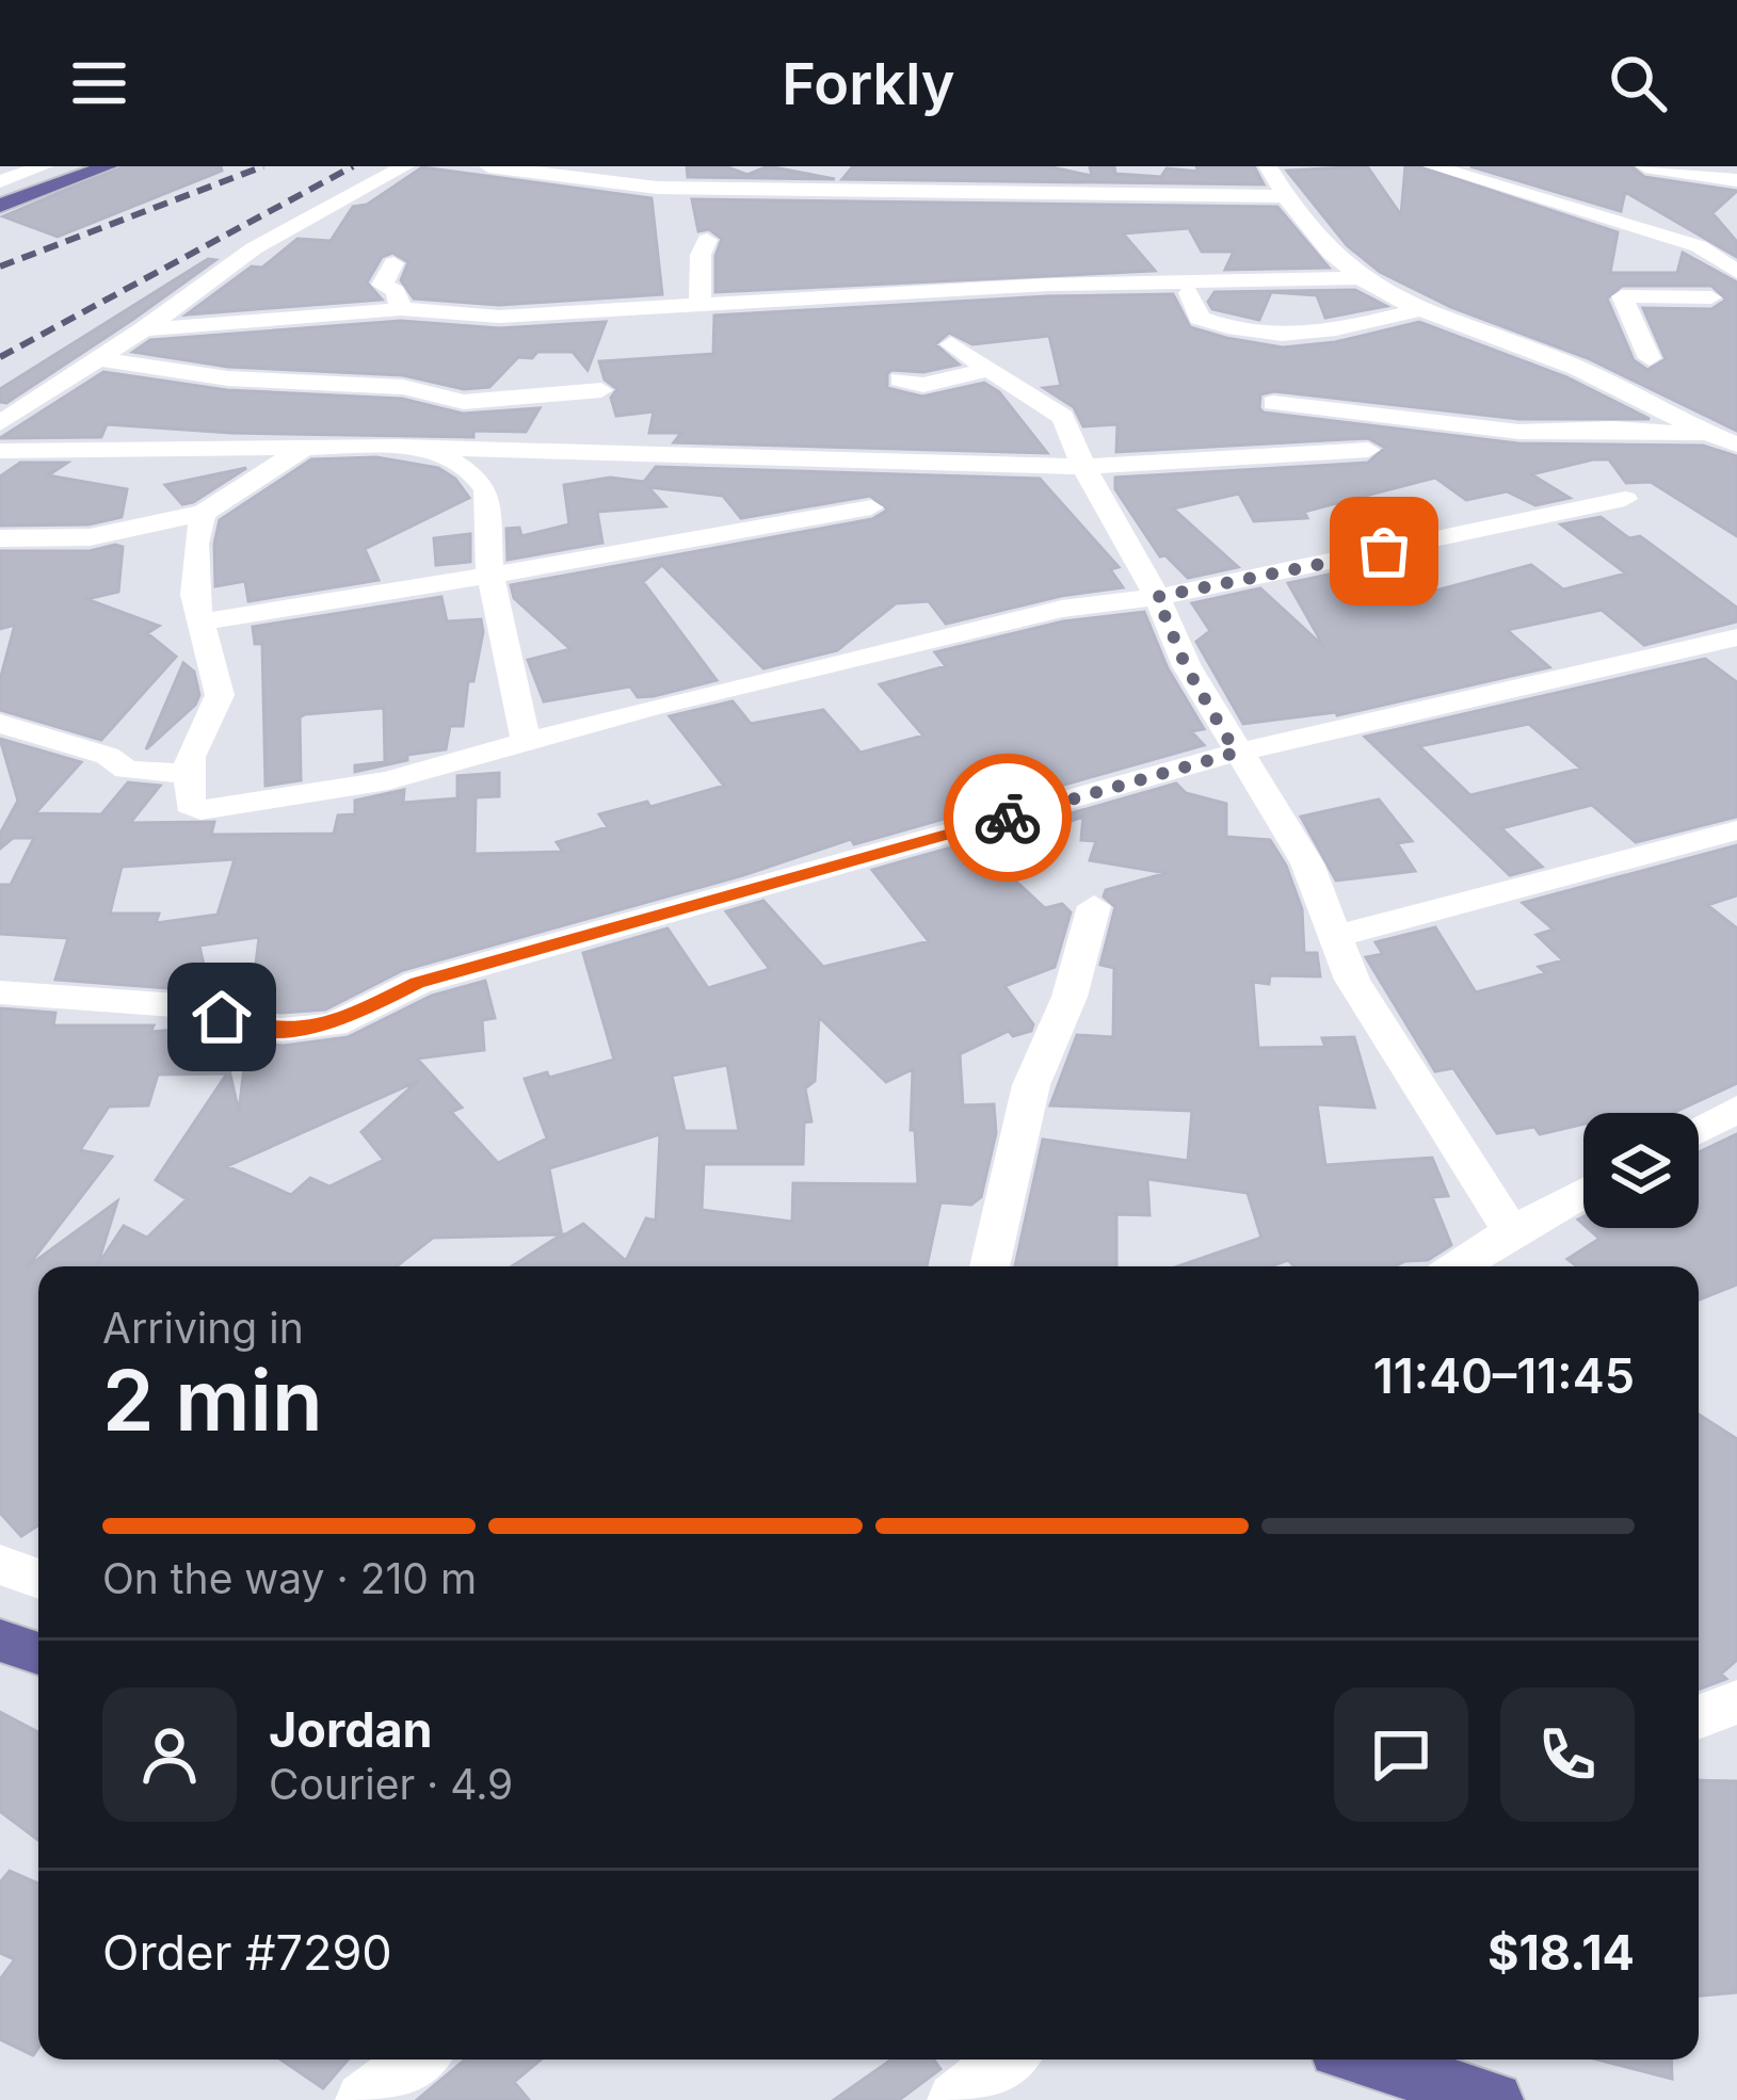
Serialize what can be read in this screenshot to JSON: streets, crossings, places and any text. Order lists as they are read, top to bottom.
{
  "page": {
    "header": "Forkly",
    "heading": ["2 min", "Arriving in", "11:40–11:45"],
    "panel": [
      "Jordan",
      "Courier · 4.9",
      "Order #7290",
      "$18.14"
    ],
    "bar": "On the way · 210 m"
  }
}
